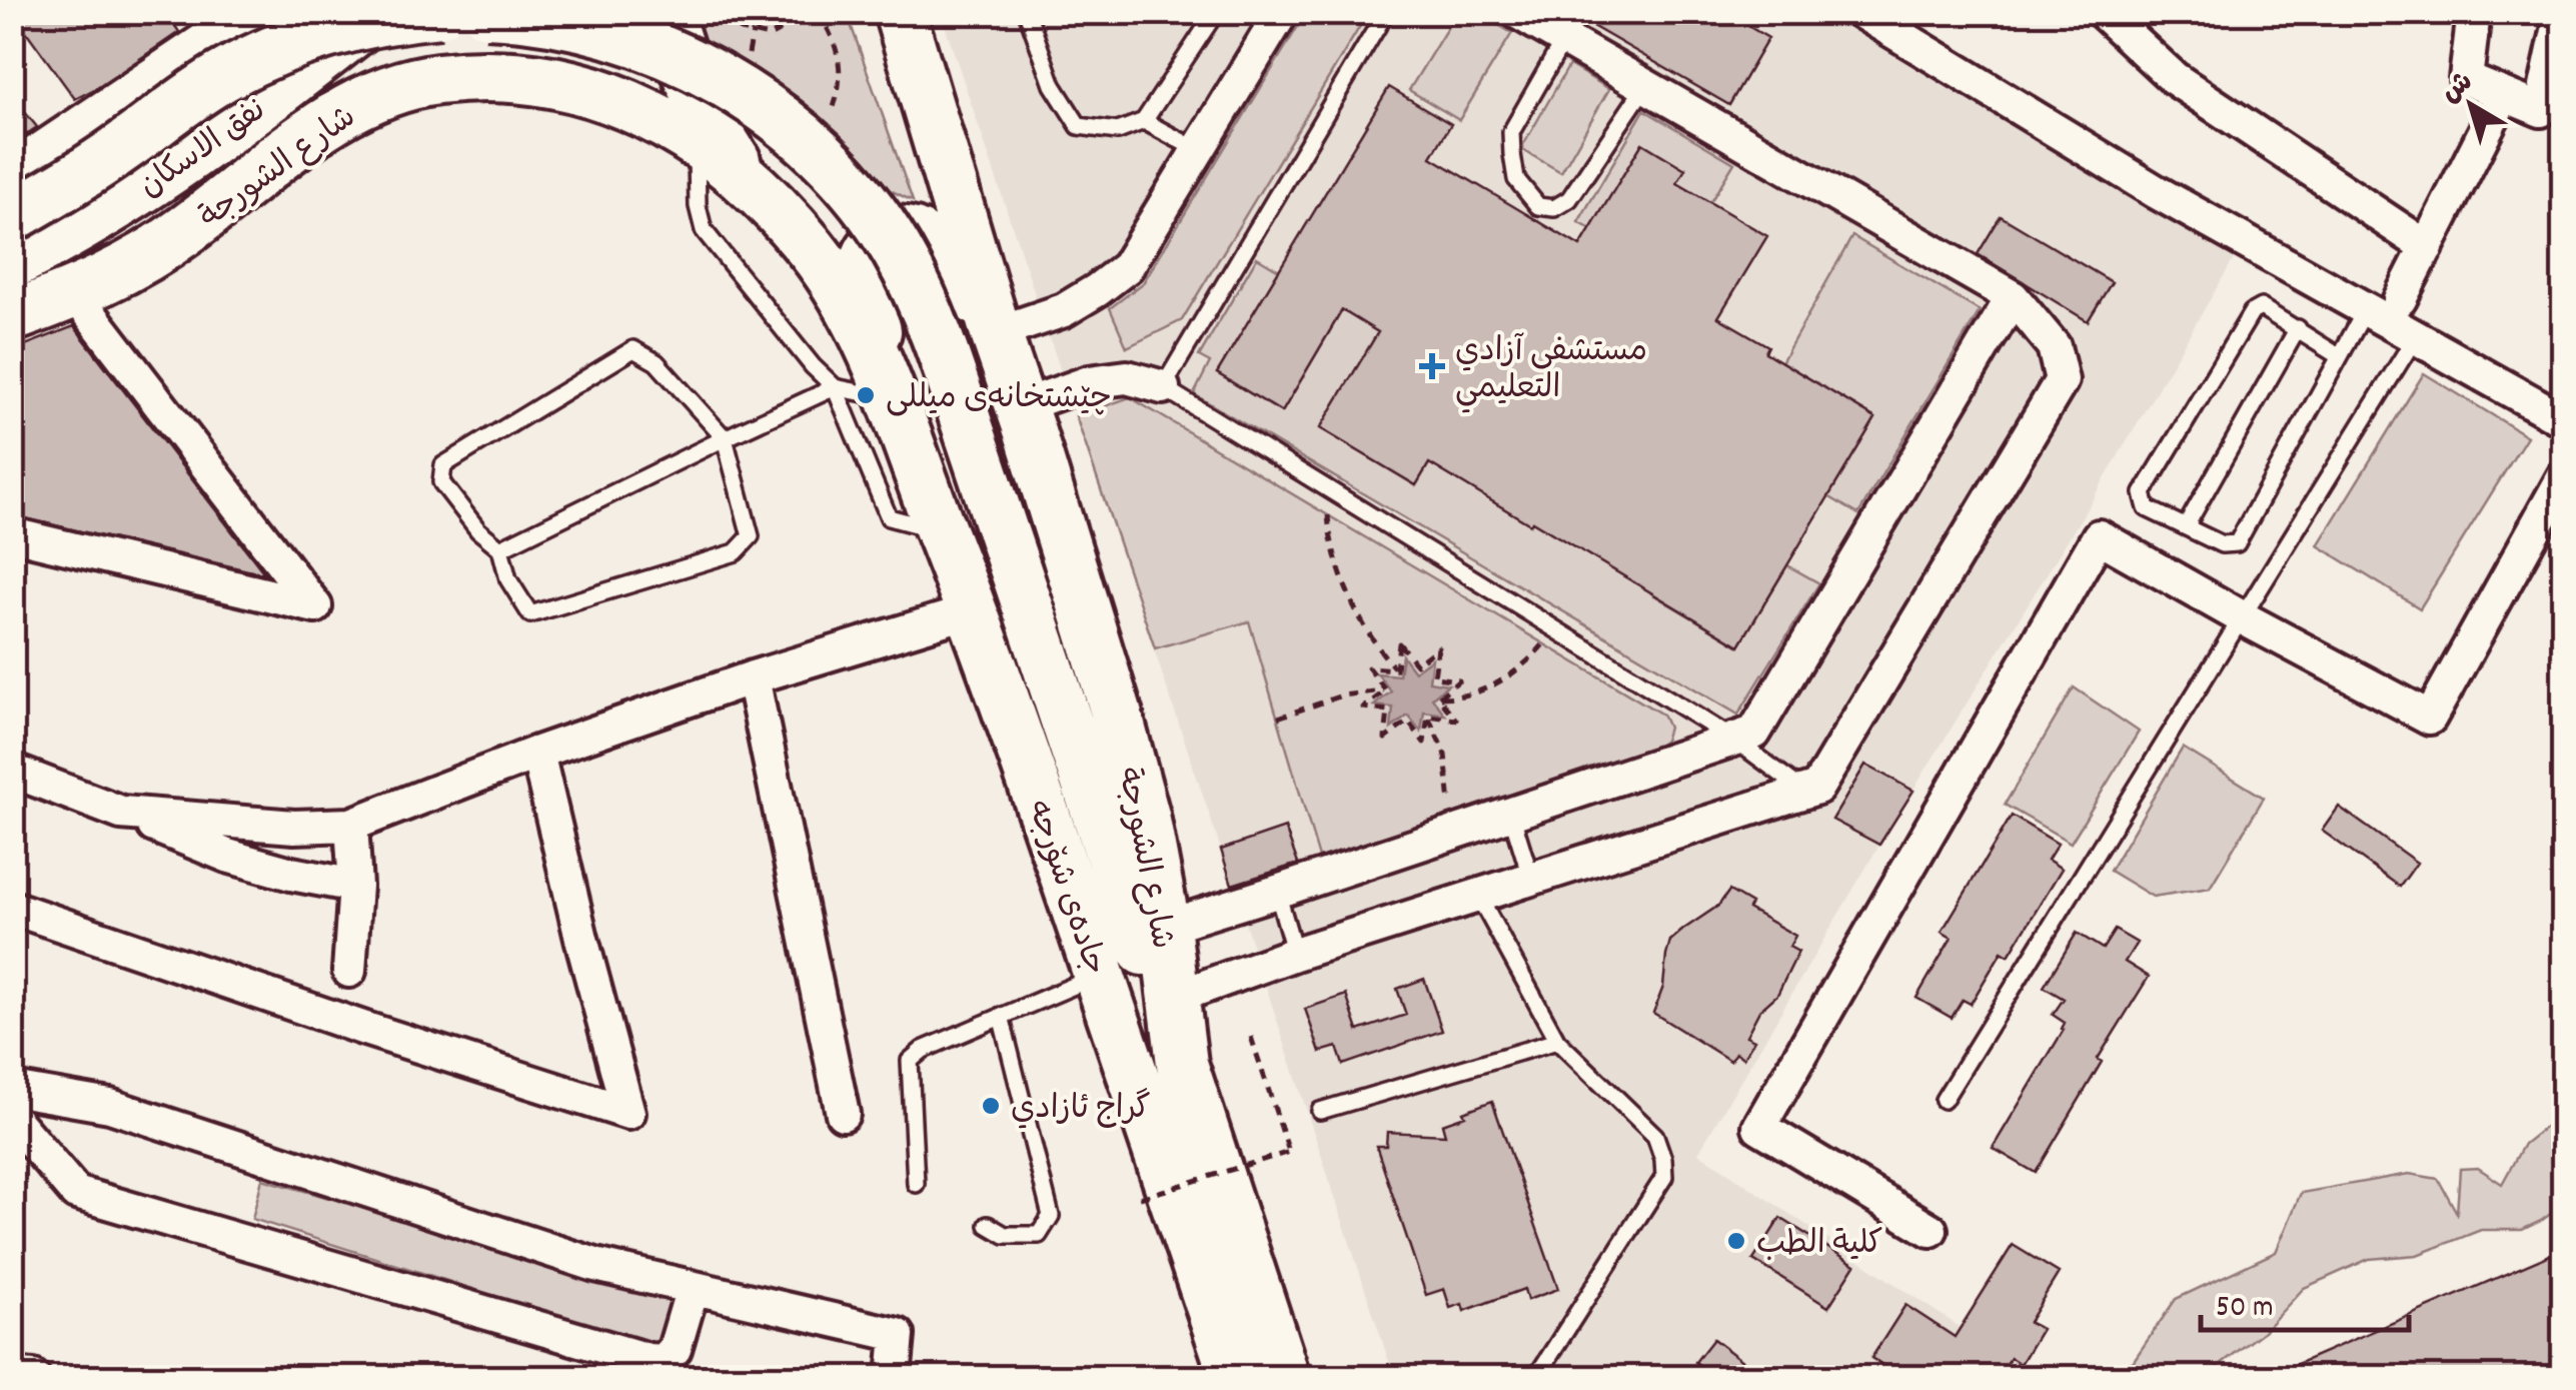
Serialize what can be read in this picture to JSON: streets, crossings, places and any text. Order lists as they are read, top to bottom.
{
  "streets": {
    "main road": ["نفق الاسكان", "شارع الشورجة", "جادەی شۆرجە"]
  },
  "crossings": [
    ["شارع الشورجة", "جادەی شۆرجە"]
  ],
  "places": {
    "health": ["مستشفى آزادي التعليمي"],
    "other": ["چێشتخانەی میللی", "گراج ئازادي", "كلية الطب"]
  },
  "scale_bar": "50 m",
  "north": "top left"
}
